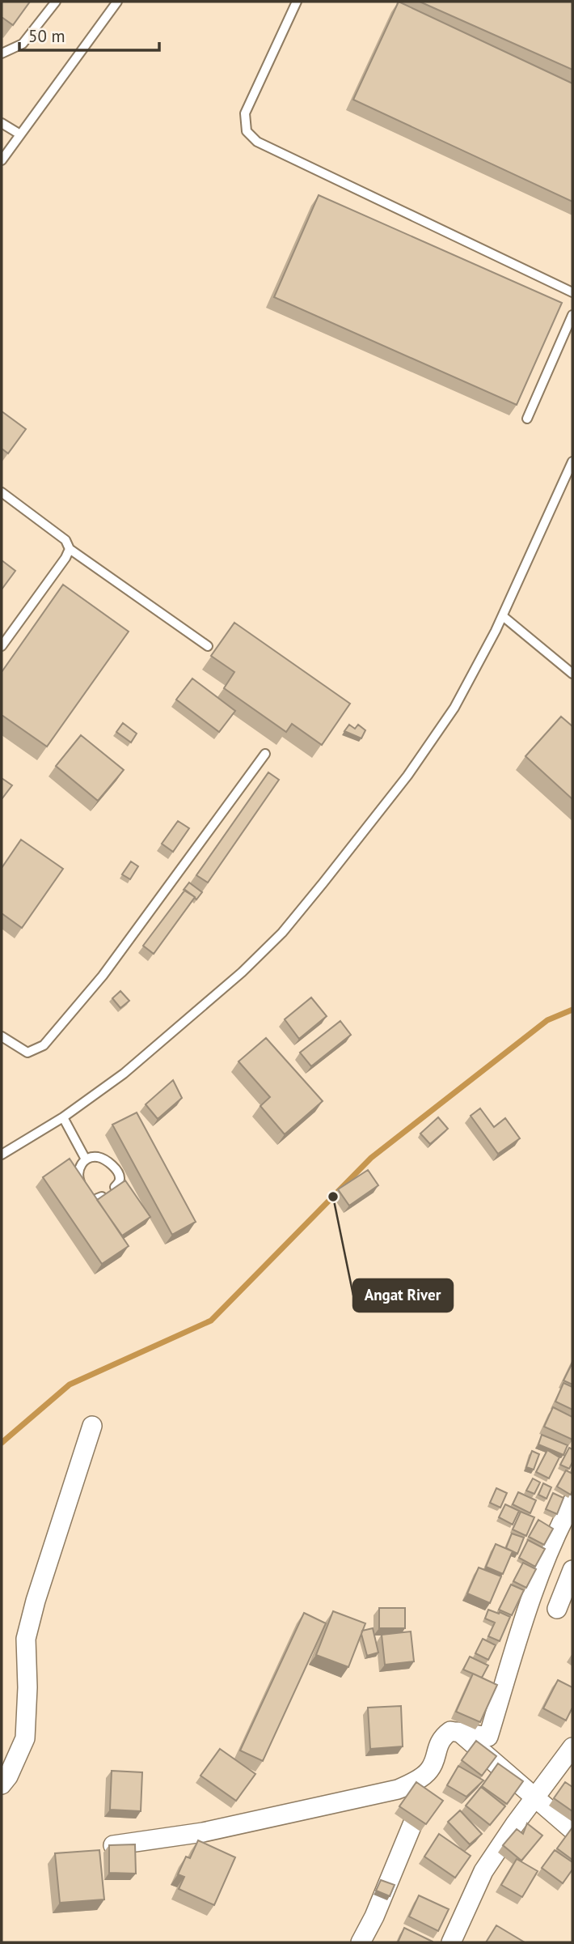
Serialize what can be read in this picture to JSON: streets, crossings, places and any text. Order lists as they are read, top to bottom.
{
  "places": ["Angat River"],
  "scale_bar": "50 m"
}
